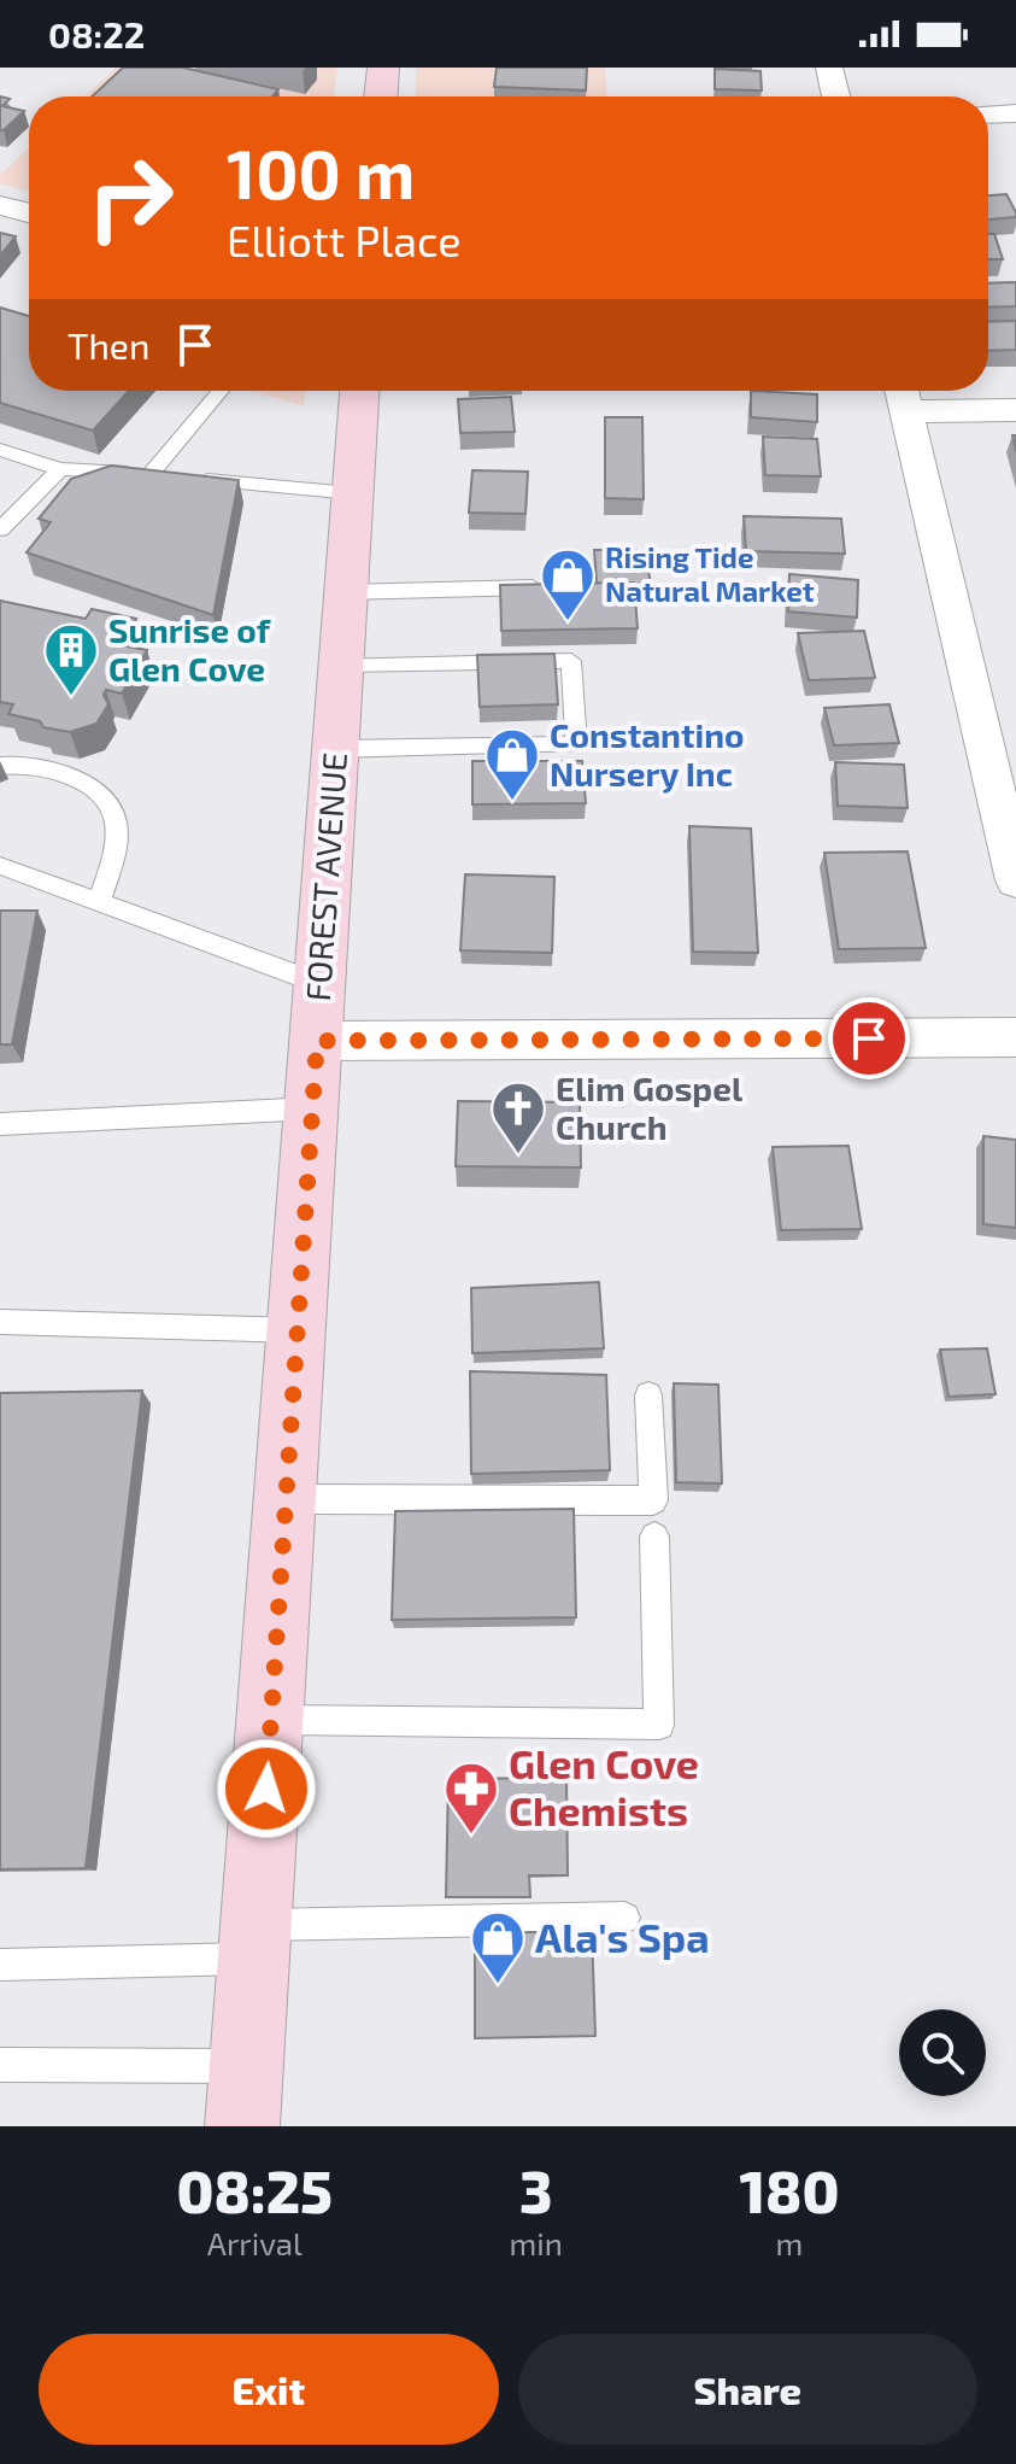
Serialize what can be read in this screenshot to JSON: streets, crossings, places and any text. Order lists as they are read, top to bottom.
{
  "streets": {
    "main road": ["FOREST AVENUE"]
  },
  "places": {
    "shop": ["Rising Tide Natural Market", "Constantino Nursery Inc", "Ala's Spa"],
    "building": ["Sunrise of Glen Cove"],
    "church": ["Elim Gospel Church"],
    "pharmacy": ["Glen Cove Chemists"]
  },
  "page": {
    "status": "08:22",
    "turn": ["100 m", "Elliott Place"],
    "then": "Then",
    "eta": [
      "08:25",
      "Arrival",
      "3",
      "min",
      "180",
      "m"
    ],
    "buttons": ["Exit", "Share"]
  }
}
